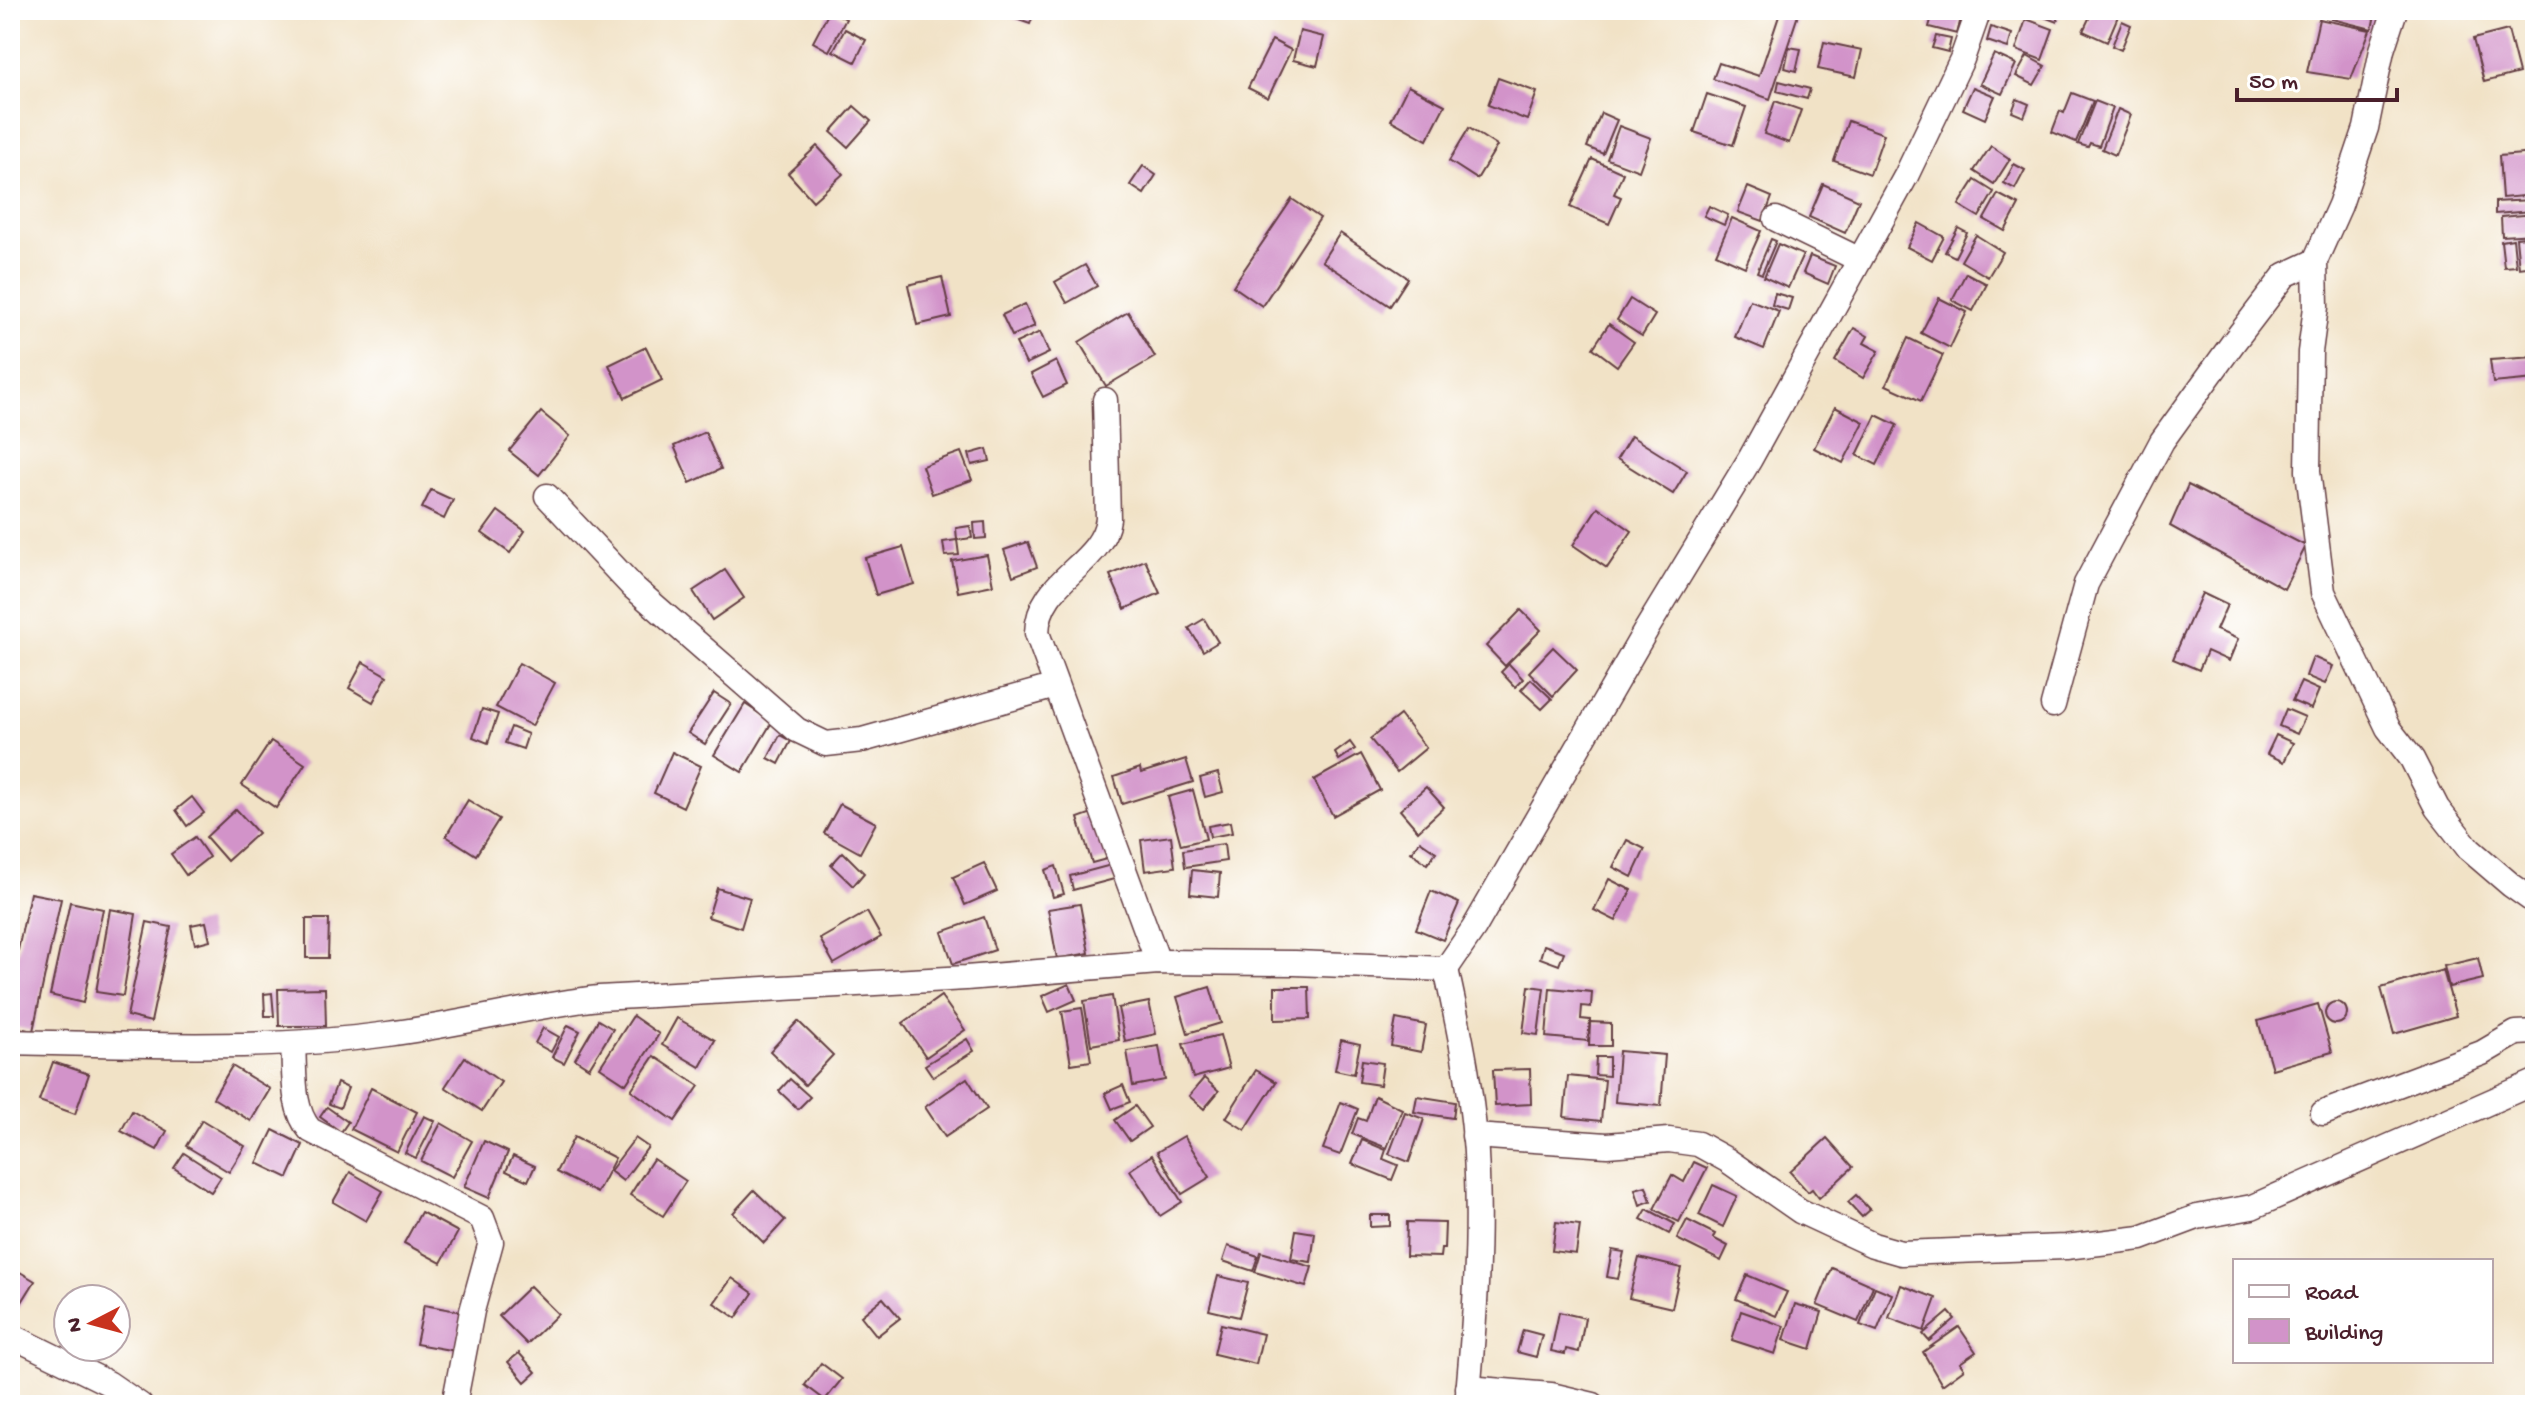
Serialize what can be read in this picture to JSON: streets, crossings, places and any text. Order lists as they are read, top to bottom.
{
  "legend": ["Road", "Building"],
  "scale_bar": "50 m",
  "north": "left"
}
